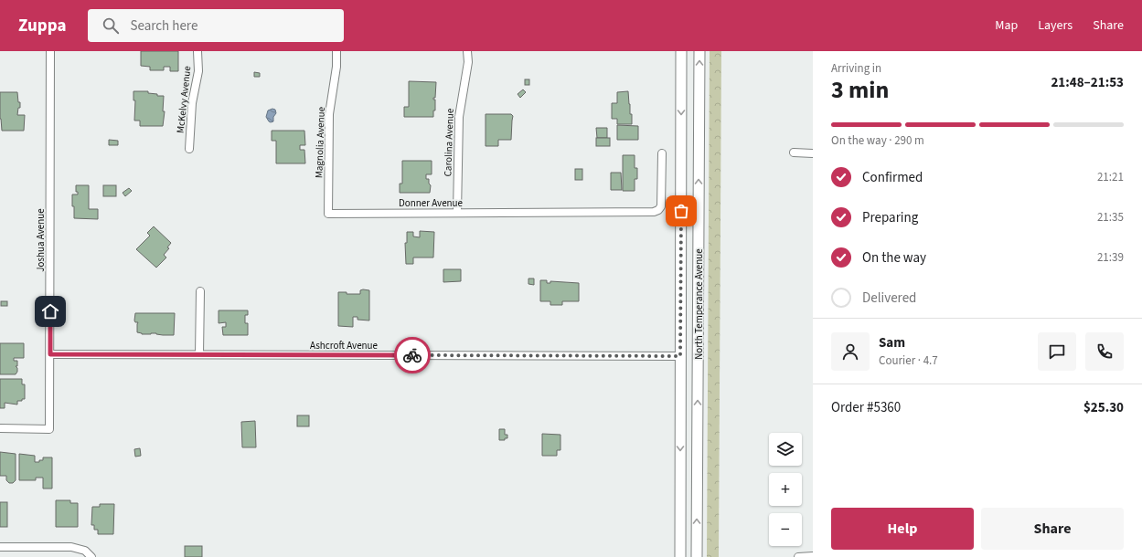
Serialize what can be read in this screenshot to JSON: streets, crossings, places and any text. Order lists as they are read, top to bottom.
{
  "streets": {
    "main road": ["North Temperance Avenue"],
    "street": [
      "McKelvy Avenue",
      "Magnolia Avenue",
      "Carolina Avenue",
      "Donner Avenue",
      "Joshua Avenue",
      "Ashcroft Avenue"
    ]
  },
  "crossings": [
    ["Magnolia Avenue", "Donner Avenue"],
    ["Carolina Avenue", "Donner Avenue"],
    ["Joshua Avenue", "Ashcroft Avenue"],
    ["North Temperance Avenue", "Ashcroft Avenue"]
  ],
  "page": {
    "header": "Zuppa",
    "search": "Search here",
    "nav": ["Map", "Layers", "Share"],
    "heading": ["3 min", "Arriving in", "21:48–21:53"],
    "panel": [
      "Sam",
      "Courier · 4.7",
      "Order #5360",
      "$25.30"
    ],
    "bar": "On the way · 290 m",
    "list": [
      ["Confirmed", "21:21"],
      ["Preparing", "21:35"],
      ["On the way", "21:39"],
      "Delivered"
    ],
    "map_buttons": ["+", "−"],
    "buttons": ["Help", "Share"]
  }
}
